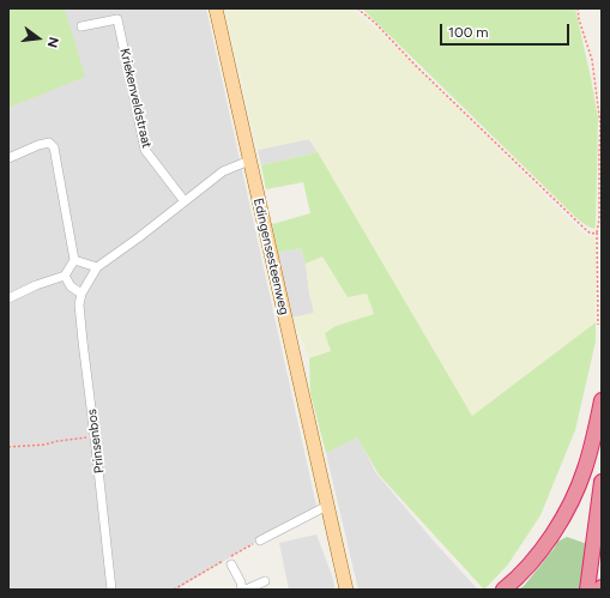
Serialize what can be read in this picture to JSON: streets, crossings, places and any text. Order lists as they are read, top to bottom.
{
  "streets": {
    "main road": ["Edingensesteenweg"],
    "street": ["Kriekenveldstraat", "Prinsenbos"]
  },
  "crossings": [
    ["Kriekenveldstraat", "Prinsenbos"],
    ["Edingensesteenweg", "Prinsenbos"]
  ],
  "scale_bar": "100 m",
  "north": "right"
}
